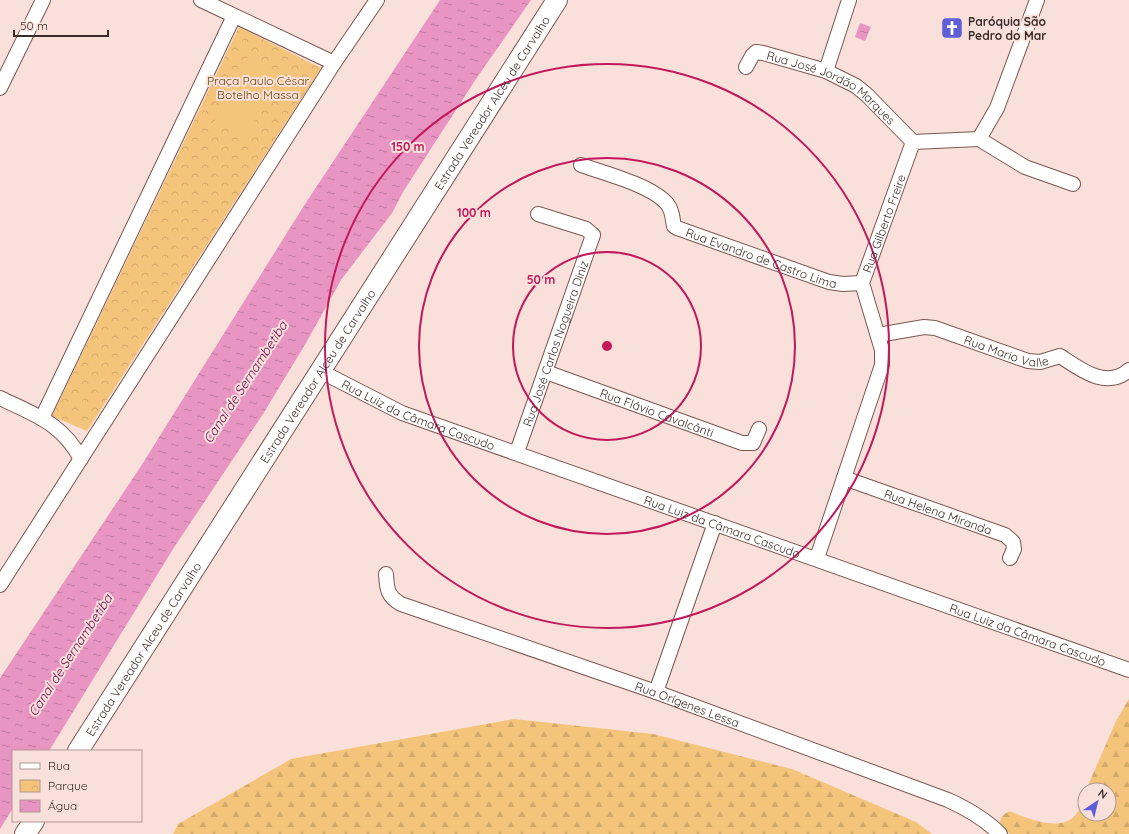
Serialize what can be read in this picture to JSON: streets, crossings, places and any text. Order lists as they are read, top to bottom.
{
  "streets": {
    "street": [
      "Rua José Jordão Marques",
      "Estrada Vereador Alceu de Carvalho",
      "Rua Gilberto Freire",
      "Rua Evandro de Castro Lima",
      "Rua José Carlos Nogueira Diniz",
      "Rua Mario Valle",
      "Rua Flávio Cavalcânti",
      "Rua Luiz da Câmara Cascudo",
      "Rua Helena Miranda",
      "Rua Orígenes Lessa"
    ]
  },
  "crossings": [
    ["Rua José Jordão Marques", "Rua Gilberto Freire"],
    ["Estrada Vereador Alceu de Carvalho", "Rua Luiz da Câmara Cascudo"],
    ["Rua Gilberto Freire", "Rua Evandro de Castro Lima"],
    ["Rua Gilberto Freire", "Rua Mario Valle"],
    ["Rua Gilberto Freire", "Rua Luiz da Câmara Cascudo"],
    ["Rua Gilberto Freire", "Rua Helena Miranda"],
    ["Rua José Carlos Nogueira Diniz", "Rua Flávio Cavalcânti"],
    ["Rua José Carlos Nogueira Diniz", "Rua Luiz da Câmara Cascudo"]
  ],
  "water": ["Canal de Sernambetiba"],
  "parks": ["Praça Paulo César Botelho Massa"],
  "places": {
    "church": ["Paróquia São Pedro do Mar"]
  },
  "legend": ["Rua", "Parque", "Água"],
  "scale_bar": "50 m",
  "north": "top right",
  "rings": ["150 m", "100 m", "50 m"]
}
